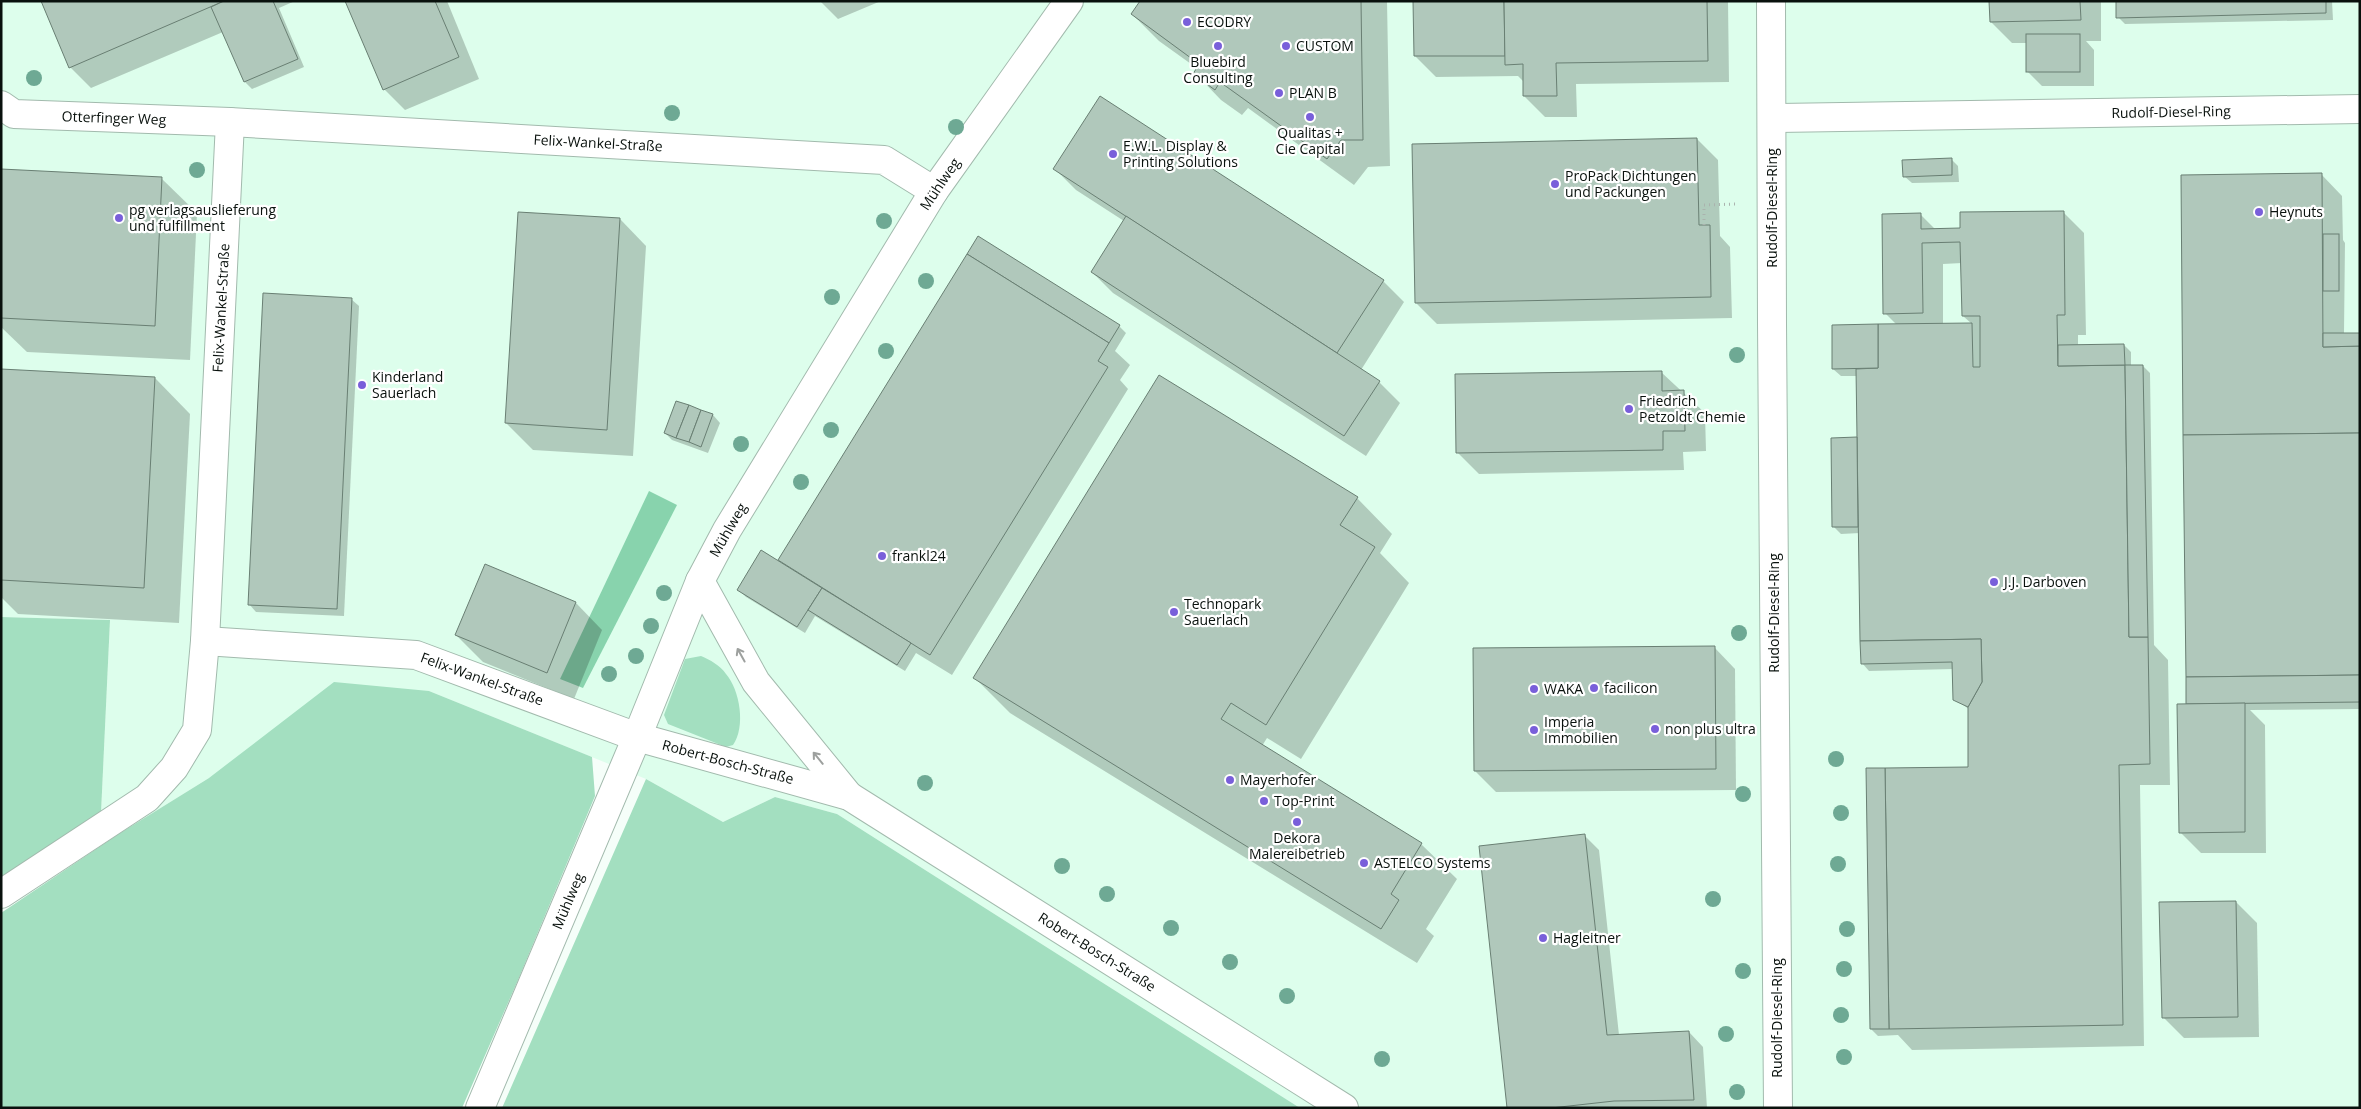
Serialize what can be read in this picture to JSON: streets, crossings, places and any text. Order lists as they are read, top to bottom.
{
  "streets": {
    "street": [
      "Rudolf-Diesel-Ring",
      "Otterfinger Weg",
      "Felix-Wankel-Straße",
      "Mühlweg",
      "Robert-Bosch-Straße"
    ]
  },
  "crossings": [
    ["Otterfinger Weg", "Felix-Wankel-Straße"],
    ["Felix-Wankel-Straße", "Mühlweg"],
    ["Felix-Wankel-Straße", "Robert-Bosch-Straße"],
    ["Mühlweg", "Robert-Bosch-Straße"]
  ],
  "places": [
    "ECODRY",
    "Bluebird Consulting",
    "CUSTOM",
    "PLAN B",
    "Qualitas + Cie Capital",
    "E.W.L. Display & Printing Solutions",
    "ProPack Dichtungen und Packungen",
    "Heynuts",
    "pg verlagsauslieferung und fulfillment",
    "Kinderland Sauerlach",
    "Friedrich Petzoldt Chemie",
    "frankl24",
    "J.J. Darboven",
    "Technopark Sauerlach",
    "facilicon",
    "WAKA",
    "non plus ultra",
    "Imperia Immobilien",
    "Mayerhofer",
    "Top-Print",
    "Dekora Malereibetrieb",
    "ASTELCO Systems",
    "Hagleitner"
  ]
}
